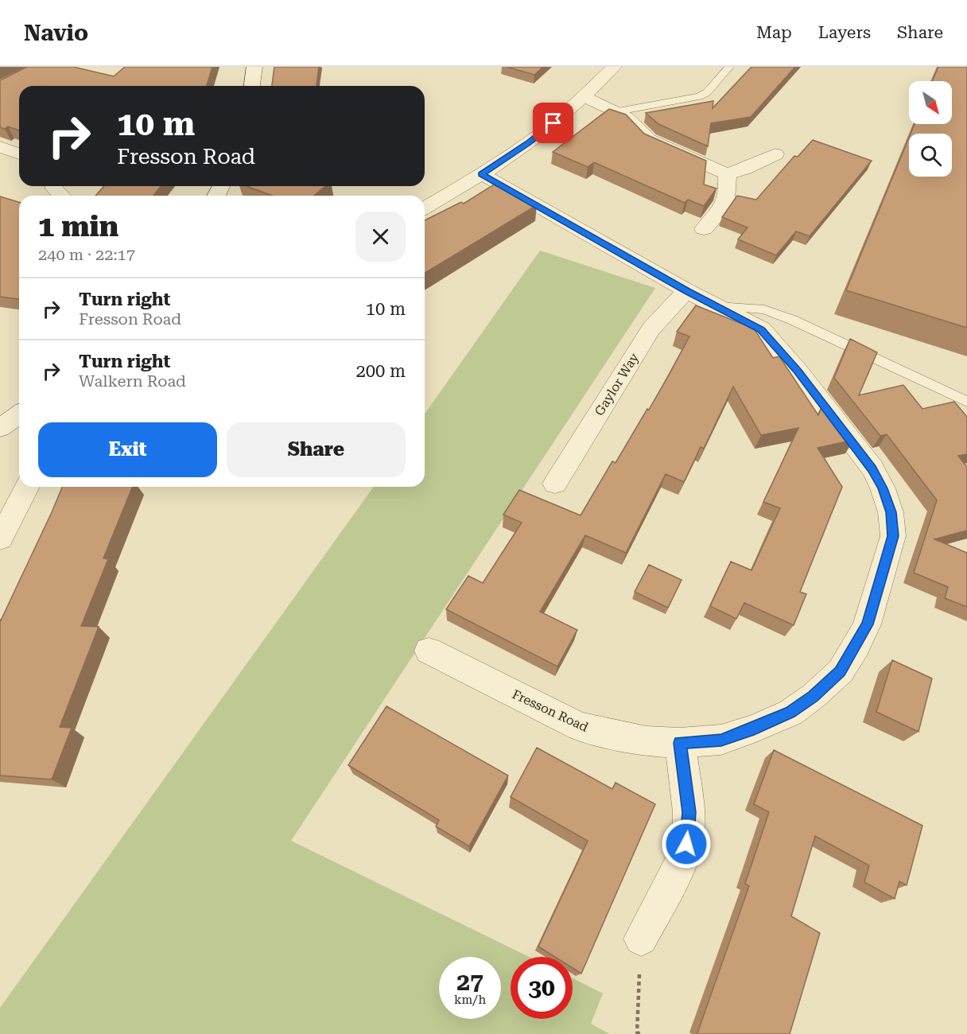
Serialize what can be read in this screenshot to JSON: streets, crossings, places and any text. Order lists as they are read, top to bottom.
{
  "streets": {
    "street": ["Gaylor Way", "Fresson Road"]
  },
  "crossings": [
    ["Gaylor Way", "Fresson Road"]
  ],
  "north": "bottom right",
  "page": {
    "header": "Navio",
    "nav": ["Map", "Layers", "Share"],
    "turn": ["10 m", "Fresson Road"],
    "heading": ["1 min", "240 m · 22:17"],
    "list": [
      {
        "name": "Turn right",
        "note": "Fresson Road",
        "value": "10 m"
      },
      {
        "name": "Turn right",
        "note": "Walkern Road",
        "value": "200 m"
      }
    ],
    "buttons": ["Exit", "Share"],
    "speed": "27 km/h",
    "limit": "30"
  }
}
